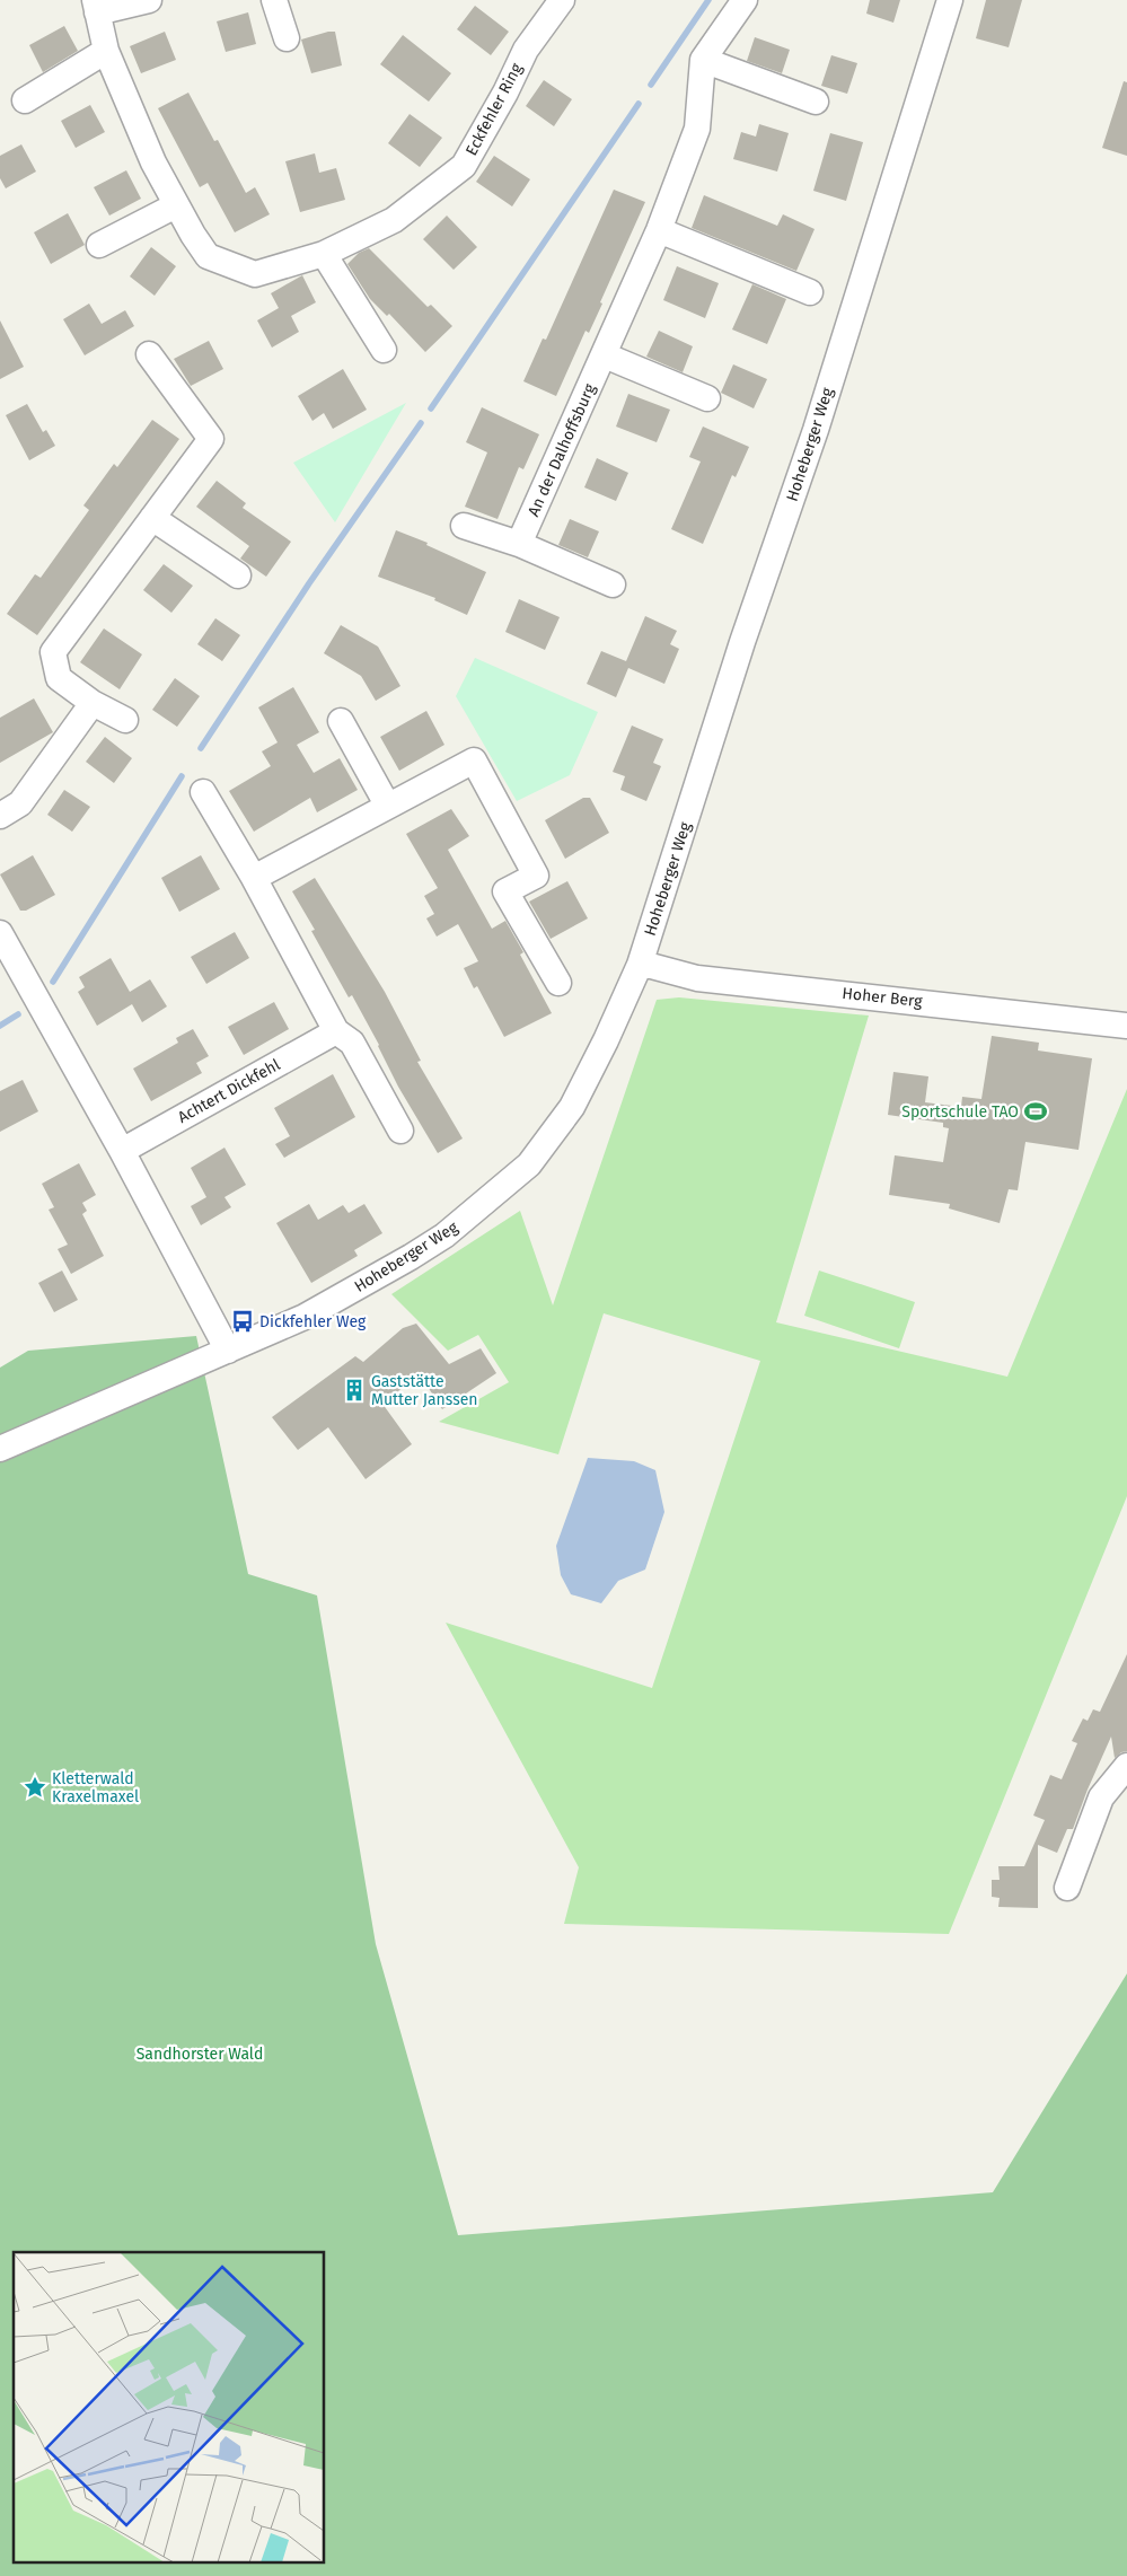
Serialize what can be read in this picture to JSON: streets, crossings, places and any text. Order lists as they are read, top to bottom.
{
  "streets": {
    "street": [
      "Eckfehler Ring",
      "Hoheberger Weg",
      "An der Dalhoffsburg",
      "Hoher Berg",
      "Achtert Dickfehl"
    ]
  },
  "crossings": [
    ["Hoheberger Weg", "Hoher Berg"]
  ],
  "parks": ["Sandhorster Wald"],
  "places": {
    "sports": ["Sportschule TAO"],
    "bus stop": ["Dickfehler Weg"],
    "building": ["Gaststätte Mutter Janssen"],
    "place": ["Kletterwald Kraxelmaxel"]
  }
}
